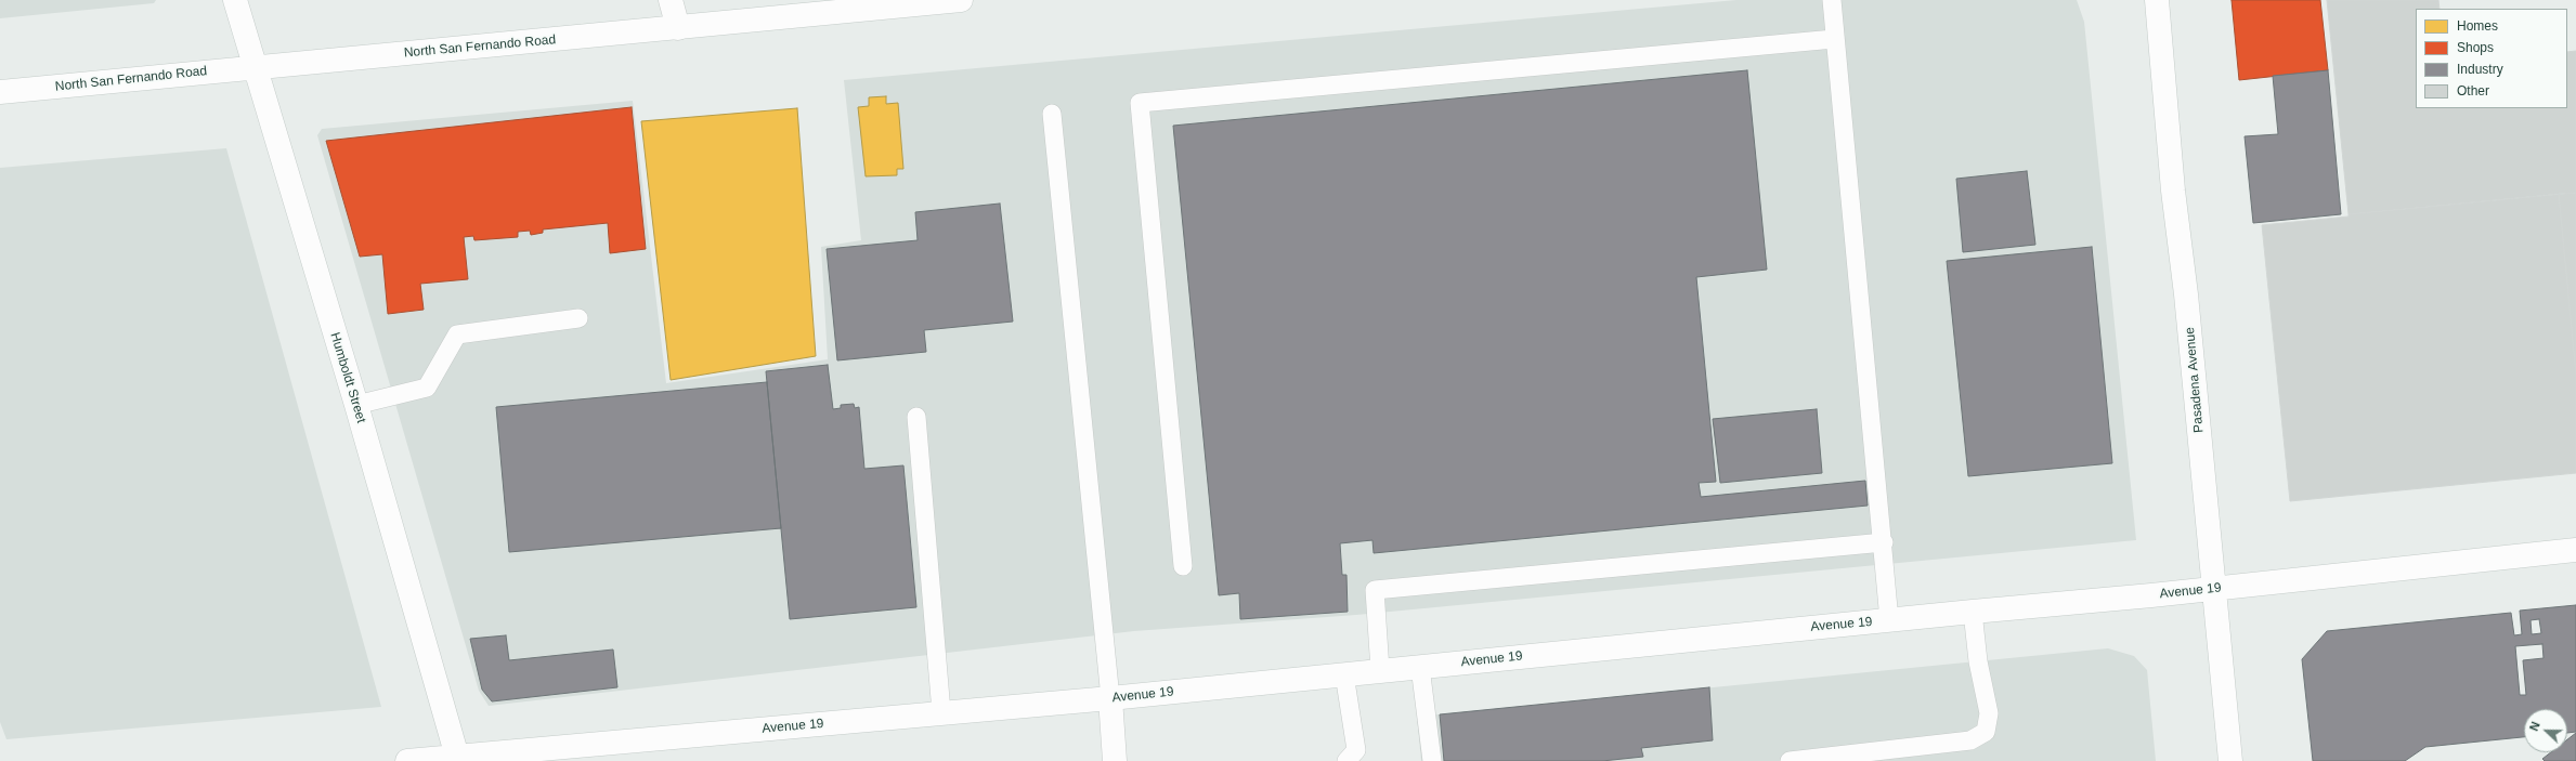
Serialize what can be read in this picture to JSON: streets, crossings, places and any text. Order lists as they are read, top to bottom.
{
  "streets": {
    "street": [
      "North San Fernando Road",
      "Humboldt Street",
      "Pasadena Avenue",
      "Avenue 19"
    ]
  },
  "crossings": [
    ["North San Fernando Road", "Humboldt Street"],
    ["Humboldt Street", "Avenue 19"],
    ["Pasadena Avenue", "Avenue 19"]
  ],
  "legend": [
    "Homes",
    "Shops",
    "Industry",
    "Other"
  ],
  "north": "left"
}
